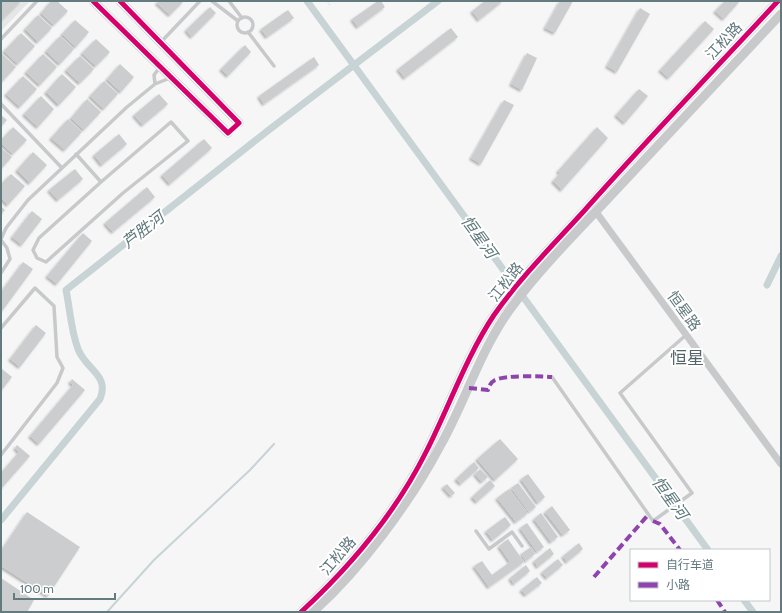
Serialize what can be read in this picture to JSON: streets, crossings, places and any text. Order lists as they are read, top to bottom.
{
  "streets": {
    "street": ["江松路", "恒星路"]
  },
  "crossings": [
    ["江松路", "恒星路"]
  ],
  "districts": ["恒星"],
  "water": ["芦胜河", "恒星河"],
  "legend": ["自行车道", "小路"],
  "scale_bar": "100 m"
}
